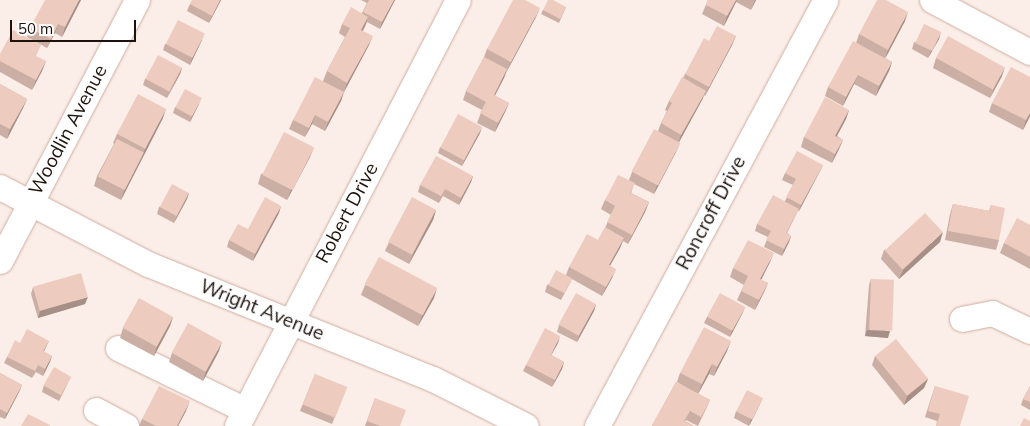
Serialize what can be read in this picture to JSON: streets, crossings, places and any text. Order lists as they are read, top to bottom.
{
  "streets": {
    "street": [
      "Woodlin Avenue",
      "Robert Drive",
      "Roncroff Drive",
      "Wright Avenue"
    ]
  },
  "crossings": [
    ["Woodlin Avenue", "Wright Avenue"],
    ["Robert Drive", "Wright Avenue"]
  ],
  "scale_bar": "50 m"
}
